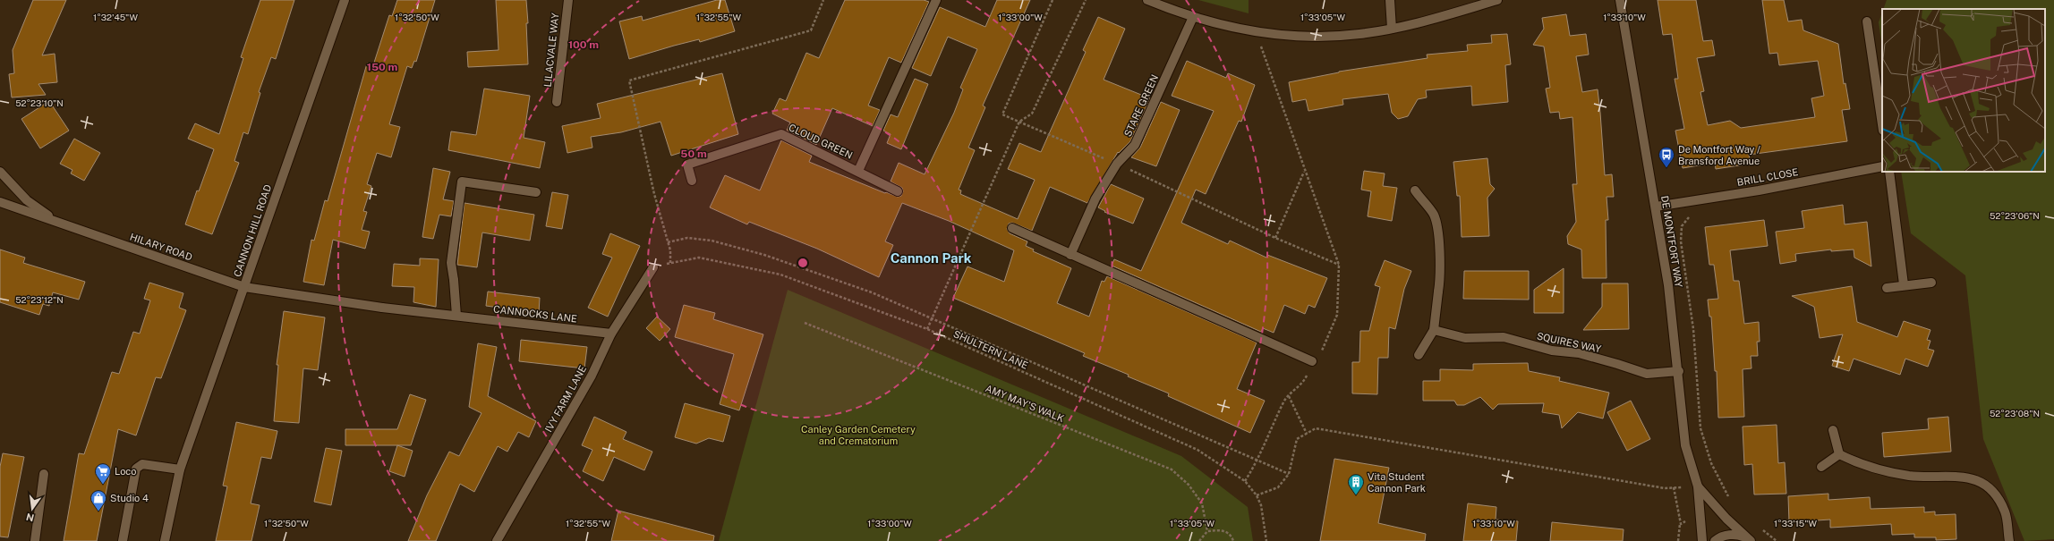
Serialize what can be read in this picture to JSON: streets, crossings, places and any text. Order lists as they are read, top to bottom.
{
  "streets": {
    "street": [
      "LILACVALE WAY",
      "STARE GREEN",
      "CLOUD GREEN",
      "BRILL CLOSE",
      "CANNON HILL ROAD",
      "DE MONTFORT WAY",
      "HILARY ROAD",
      "CANNOCKS LANE",
      "SQUIRES WAY",
      "IVY FARM LANE"
    ],
    "path": ["SHULTERN LANE", "AMY MAY'S WALK"]
  },
  "crossings": [
    ["BRILL CLOSE", "DE MONTFORT WAY"],
    ["CANNON HILL ROAD", "HILARY ROAD"],
    ["DE MONTFORT WAY", "SQUIRES WAY"],
    ["HILARY ROAD", "CANNOCKS LANE"],
    ["CANNOCKS LANE", "IVY FARM LANE"],
    ["SHULTERN LANE", "IVY FARM LANE"]
  ],
  "districts": ["Cannon Park"],
  "parks": ["Canley Garden Cemetery and Crematorium"],
  "places": {
    "bus stop": ["De Montfort Way / Bransford Avenue"],
    "supermarket": ["Loco"],
    "building": ["Vita Student Cannon Park"],
    "shop": ["Studio 4"]
  },
  "north": "bottom",
  "coordinates": [
    "1°32'45\"W",
    "1°32'50\"W",
    "1°32'55\"W",
    "1°33'00\"W",
    "1°33'05\"W",
    "1°33'10\"W",
    "52°23'10\"N",
    "52°23'06\"N",
    "52°23'12\"N",
    "52°23'08\"N",
    "1°33'15\"W"
  ],
  "rings": ["100 m", "150 m", "50 m"]
}
